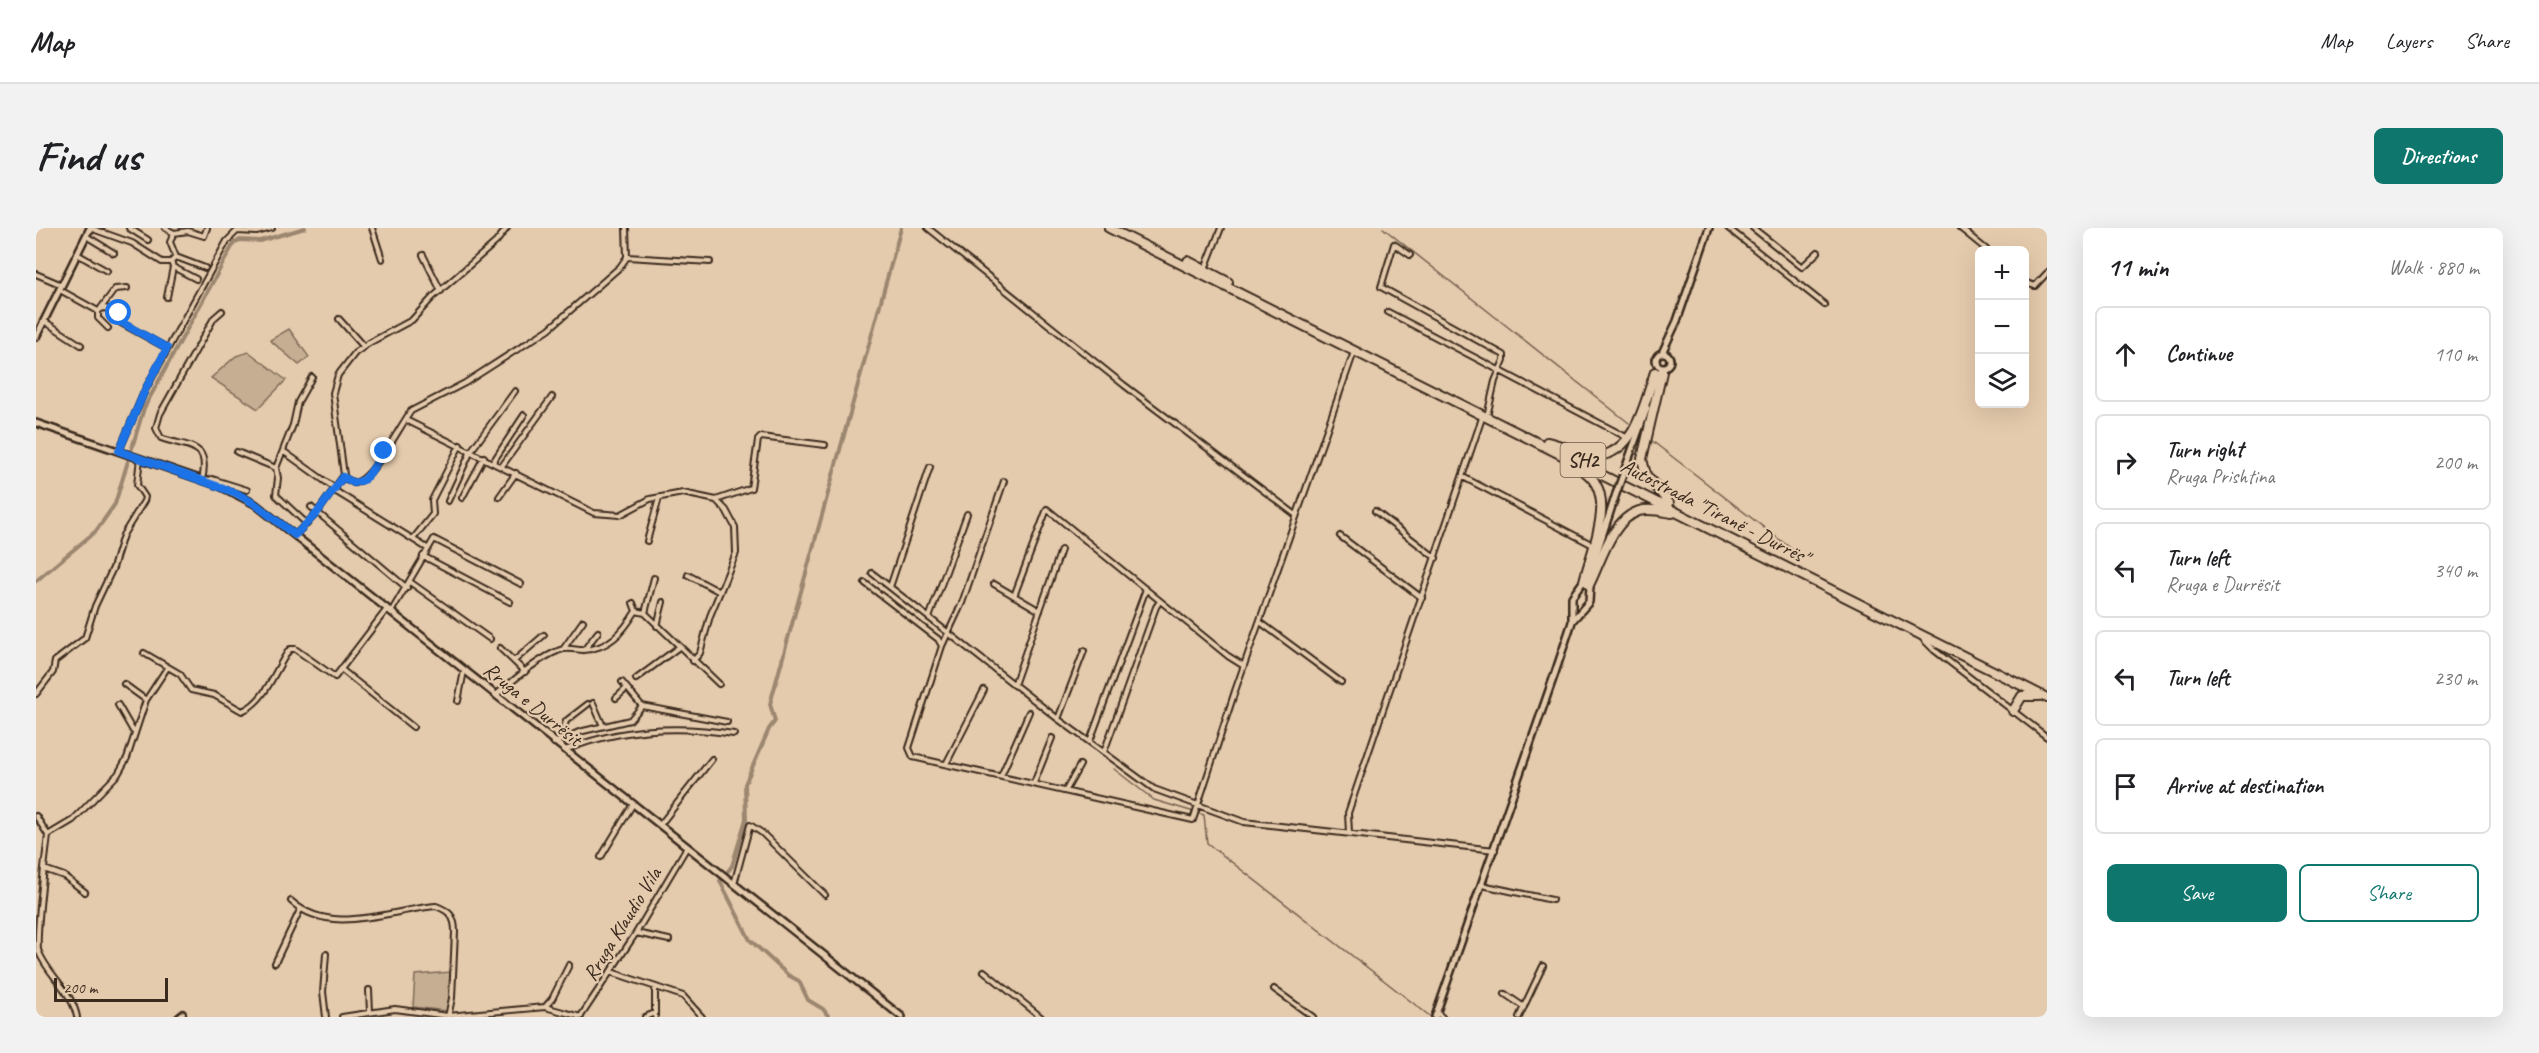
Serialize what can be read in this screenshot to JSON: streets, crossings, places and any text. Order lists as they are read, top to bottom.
{
  "streets": {
    "highway": ["SH2", "Autostrada \"Tiranë - Durrës\""],
    "street": ["Rruga e Durrësit", "Rruga Klaudio Vila"]
  },
  "crossings": [
    ["Rruga e Durrësit", "Rruga Klaudio Vila"]
  ],
  "scale_bar": "200 m",
  "page": {
    "header": "Map",
    "nav": ["Map", "Layers", "Share"],
    "buttons": [
      "Directions",
      ["Save", "Share"]
    ],
    "title": "Find us",
    "heading": ["11 min", "Walk · 880 m"],
    "map_buttons": ["+", "−"],
    "list": [
      ["Continue", "110 m"],
      ["Turn right", "Rruga Prishtina", "200 m"],
      ["Turn left", "Rruga e Durrësit", "340 m"],
      ["Turn left", "230 m"],
      "Arrive at destination"
    ],
    "scale": "200 m"
  }
}
